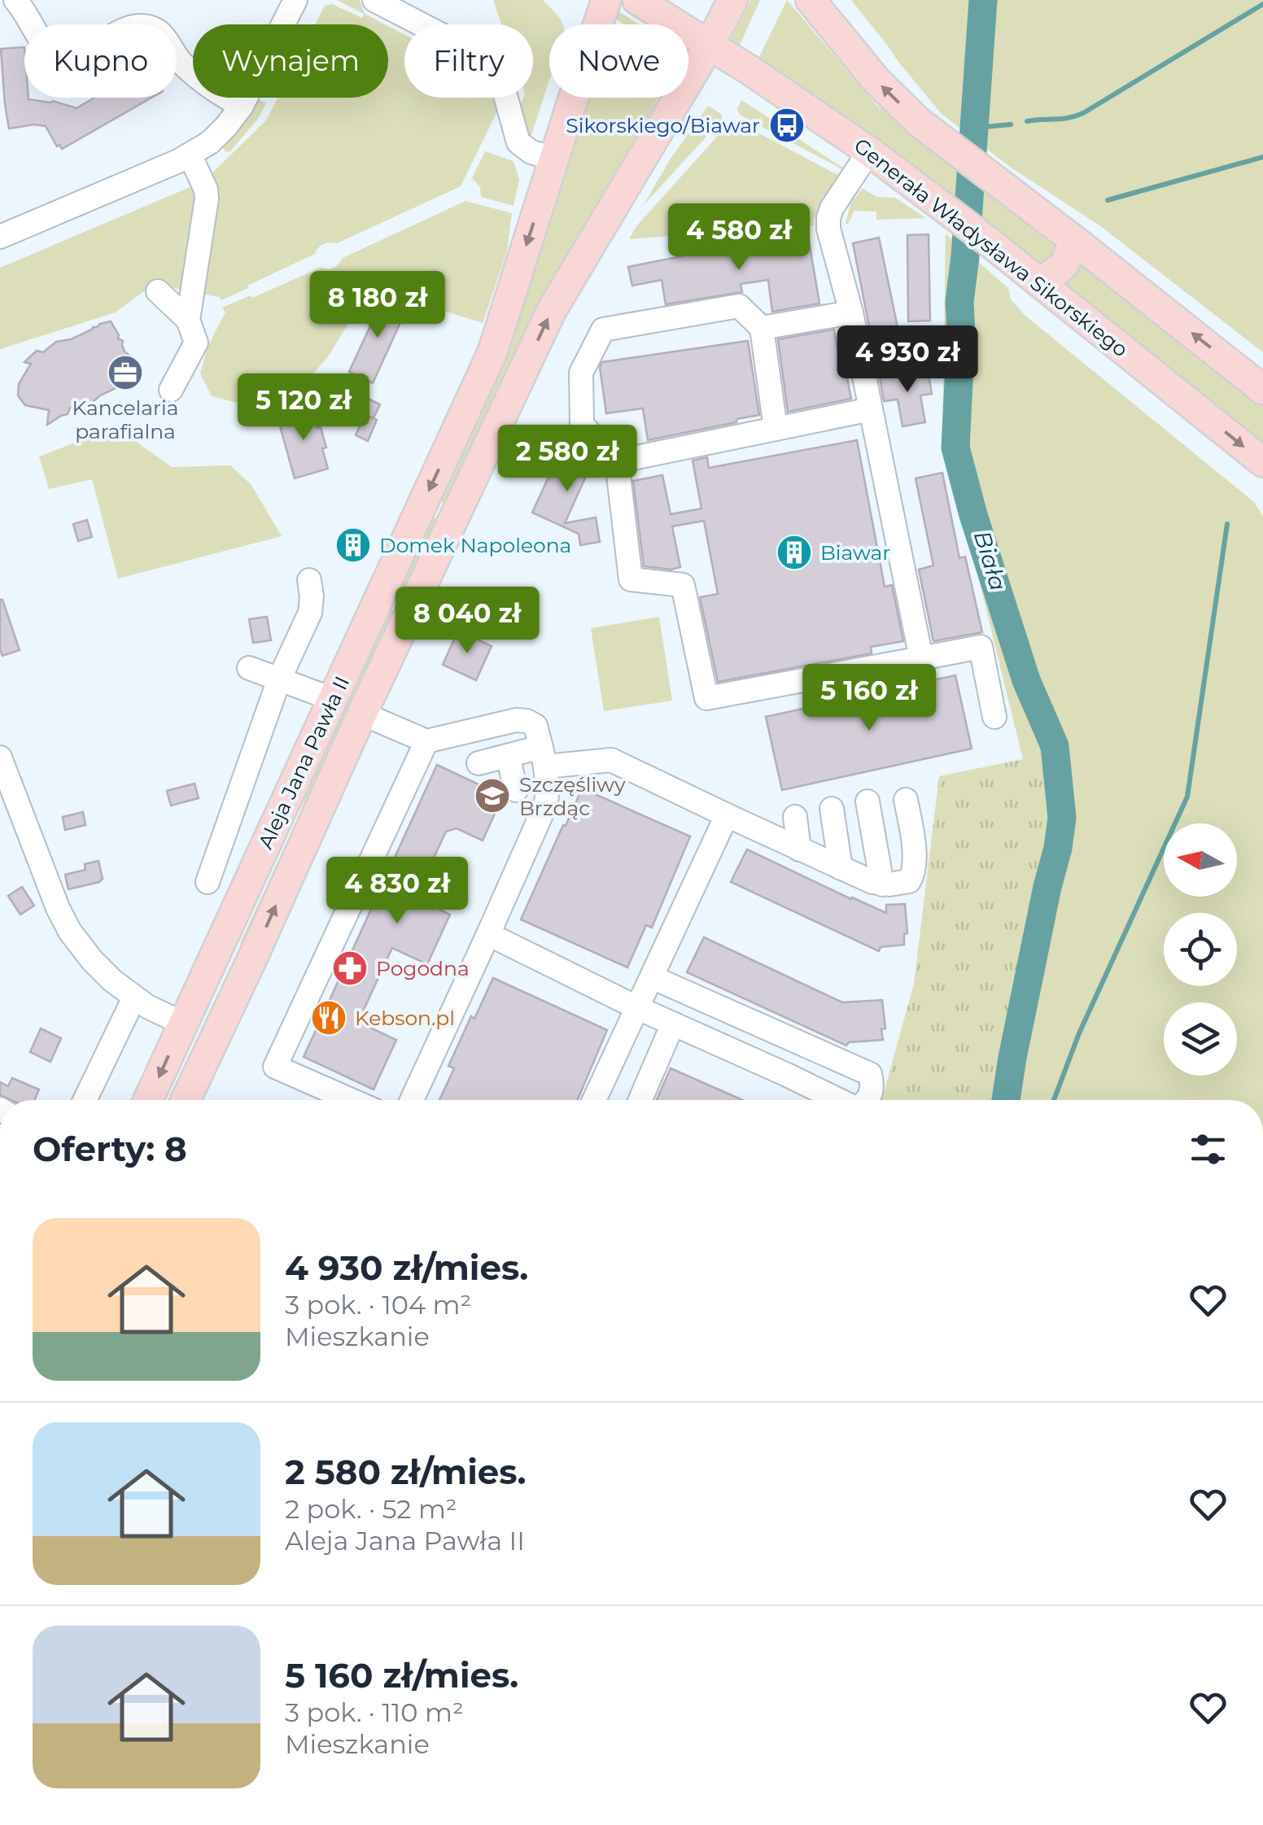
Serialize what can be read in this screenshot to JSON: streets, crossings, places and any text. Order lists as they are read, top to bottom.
{
  "streets": {
    "main road": ["Generała Władysława Sikorskiego", "Aleja Jana Pawła II"]
  },
  "crossings": [
    ["Generała Władysława Sikorskiego", "Aleja Jana Pawła II"]
  ],
  "water": ["Biała"],
  "places": {
    "bus stop": ["Sikorskiego/Biawar"],
    "office": ["Kancelaria parafialna"],
    "building": ["Domek Napoleona", "Biawar"],
    "school or university": ["Szczęśliwy Brzdąc"],
    "pharmacy": ["Pogodna"],
    "restaurant": ["Kebson.pl"]
  },
  "north": "left",
  "page": {
    "chip": [
      "Kupno",
      "Wynajem",
      "Filtry",
      "Nowe"
    ],
    "price": [
      "4 580 zł",
      "8 180 zł",
      "4 930 zł",
      "5 120 zł",
      "2 580 zł",
      "8 040 zł",
      "5 160 zł",
      "4 830 zł"
    ],
    "heading": "Oferty: 8",
    "list": [
      {
        "name": "4 930 zł/mies.",
        "note": "3 pok. · 104 m² · Mieszkanie"
      },
      {
        "name": "2 580 zł/mies.",
        "note": "2 pok. · 52 m² · Aleja Jana Pawła II"
      },
      {
        "name": "5 160 zł/mies.",
        "note": "3 pok. · 110 m² · Mieszkanie"
      }
    ]
  }
}
